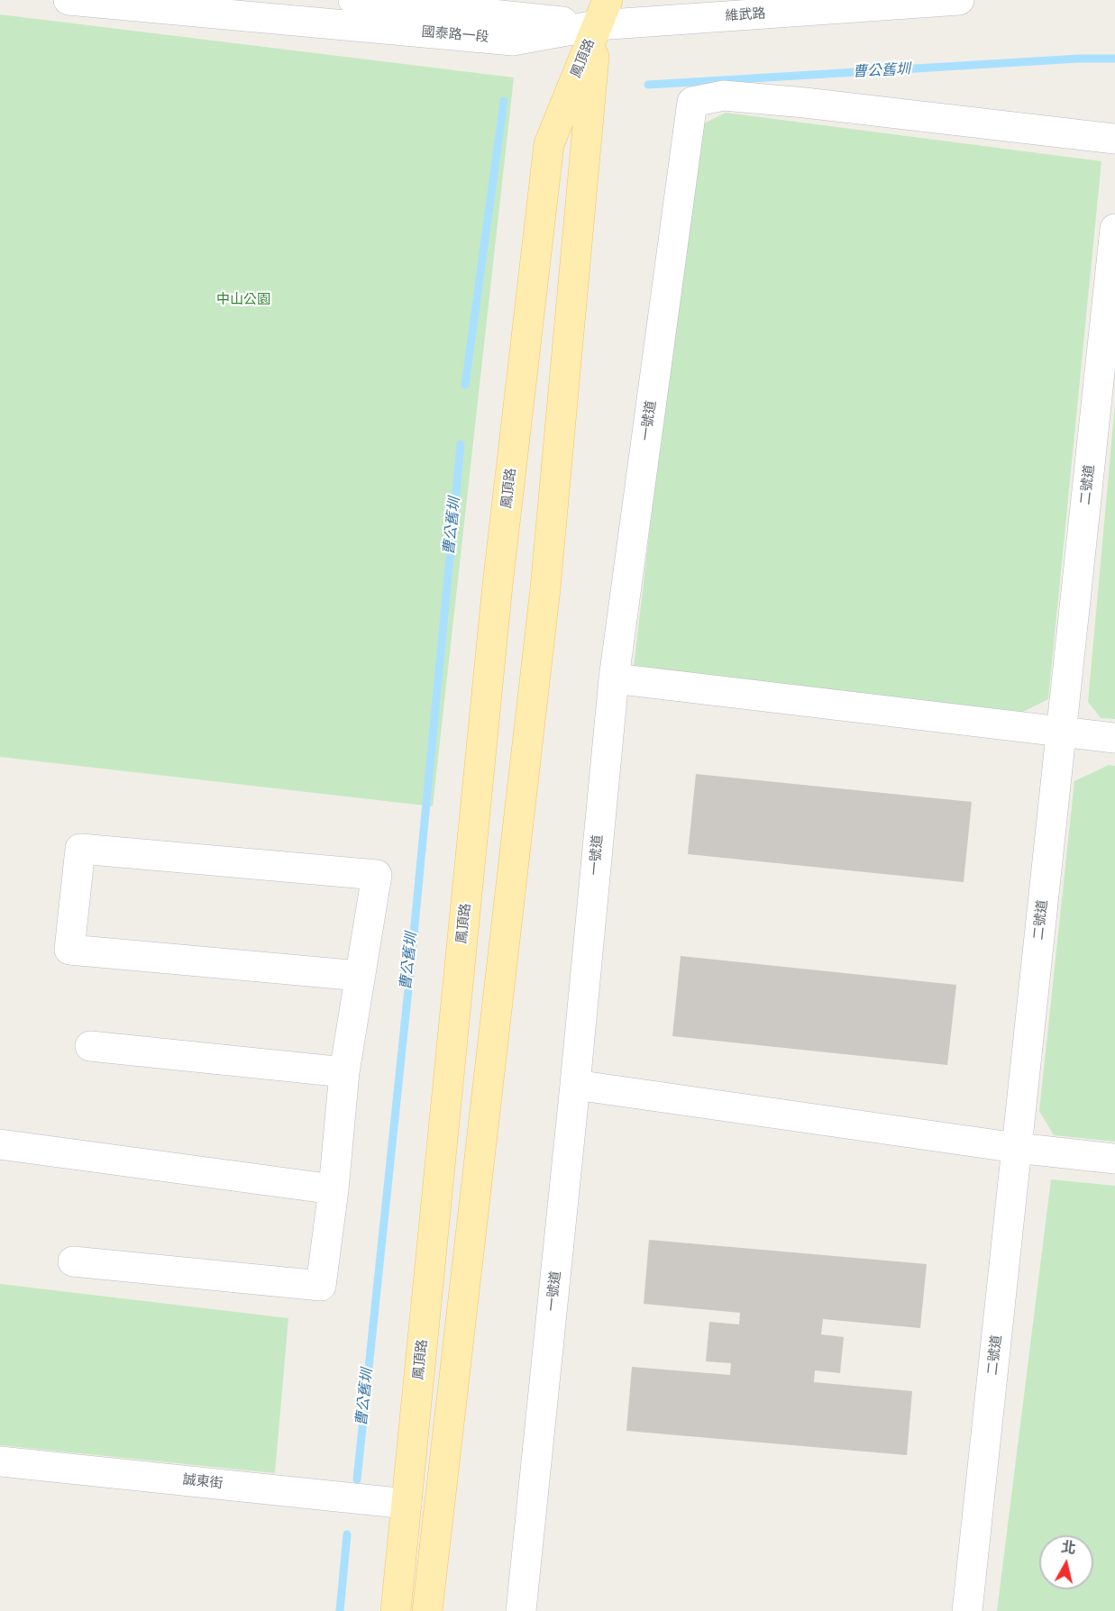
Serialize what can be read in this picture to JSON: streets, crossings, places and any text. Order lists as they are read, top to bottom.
{
  "streets": {
    "main road": ["鳳頂路"],
    "street": [
      "維武路",
      "國泰路一段",
      "一號道",
      "二號道",
      "誠東街"
    ]
  },
  "crossings": [
    ["維武路", "國泰路一段"],
    ["維武路", "鳳頂路"],
    ["國泰路一段", "鳳頂路"],
    ["鳳頂路", "誠東街"]
  ],
  "water": ["曹公舊圳"],
  "parks": ["中山公園"],
  "north": "top"
}
